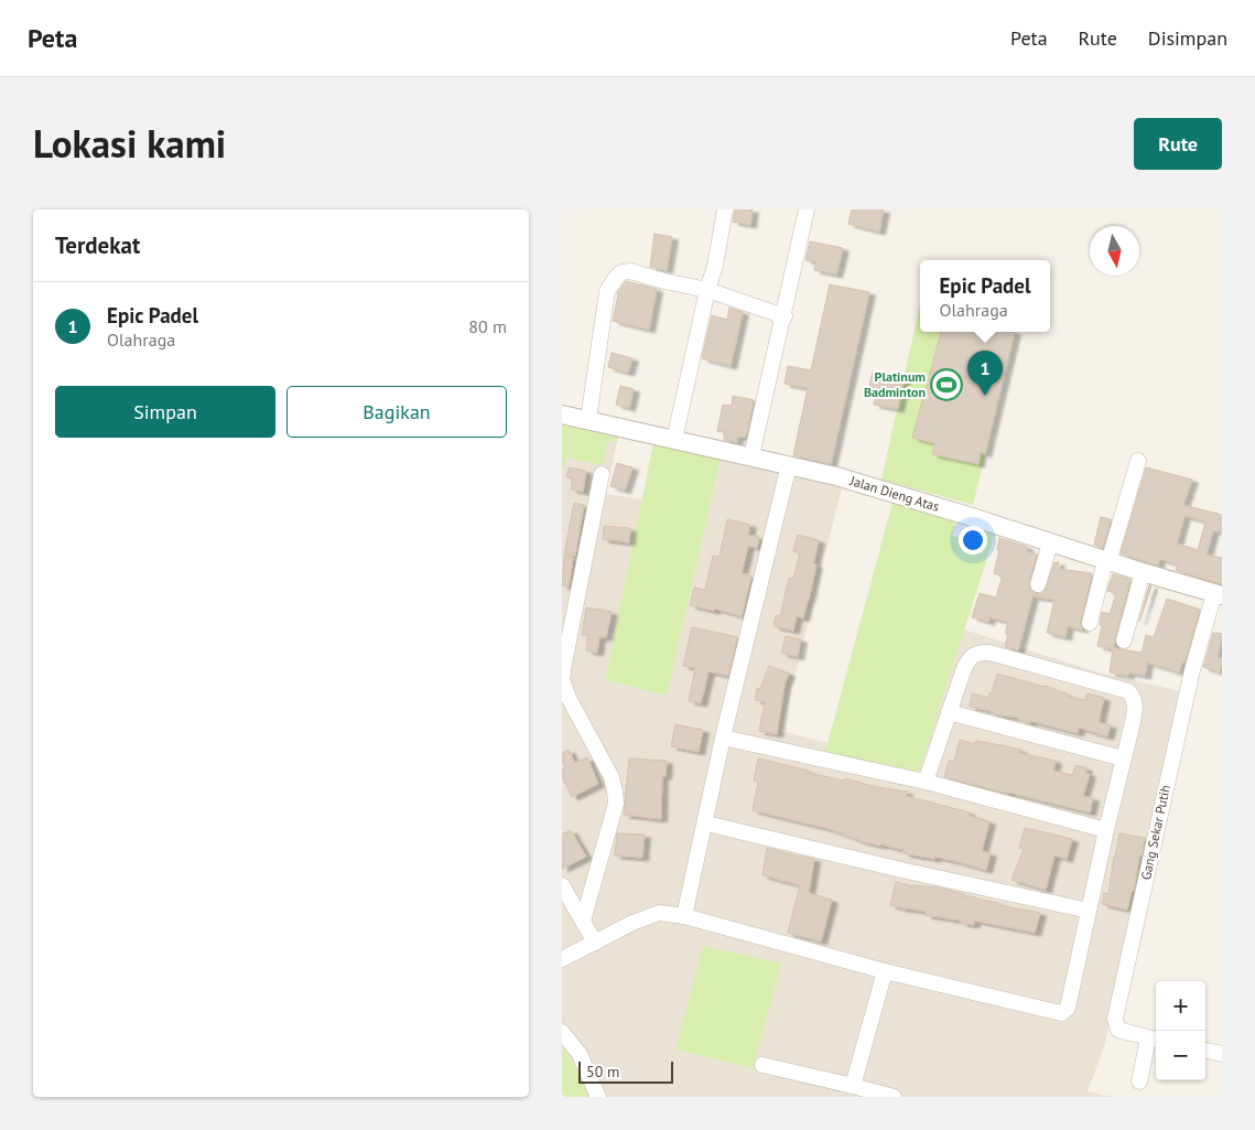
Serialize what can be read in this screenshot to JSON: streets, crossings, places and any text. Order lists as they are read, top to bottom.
{
  "streets": {
    "street": ["Jalan Dieng Atas", "Gang Sekar Putih"]
  },
  "crossings": [
    ["Jalan Dieng Atas", "Gang Sekar Putih"]
  ],
  "places": {
    "sports": ["Platinum Badminton"]
  },
  "scale_bar": "50 m",
  "north": "bottom",
  "page": {
    "header": "Peta",
    "nav": ["Peta", "Rute", "Disimpan"],
    "title": "Lokasi kami",
    "buttons": [
      "Rute",
      ["Simpan", "Bagikan"]
    ],
    "heading": "Terdekat",
    "popup": ["Epic Padel", "Olahraga"],
    "list": [
      {
        "mark": "1",
        "name": "Epic Padel",
        "note": "Olahraga",
        "value": "80 m"
      }
    ],
    "pins": "1",
    "map_buttons": ["+", "−"],
    "scale": "50 m"
  }
}
